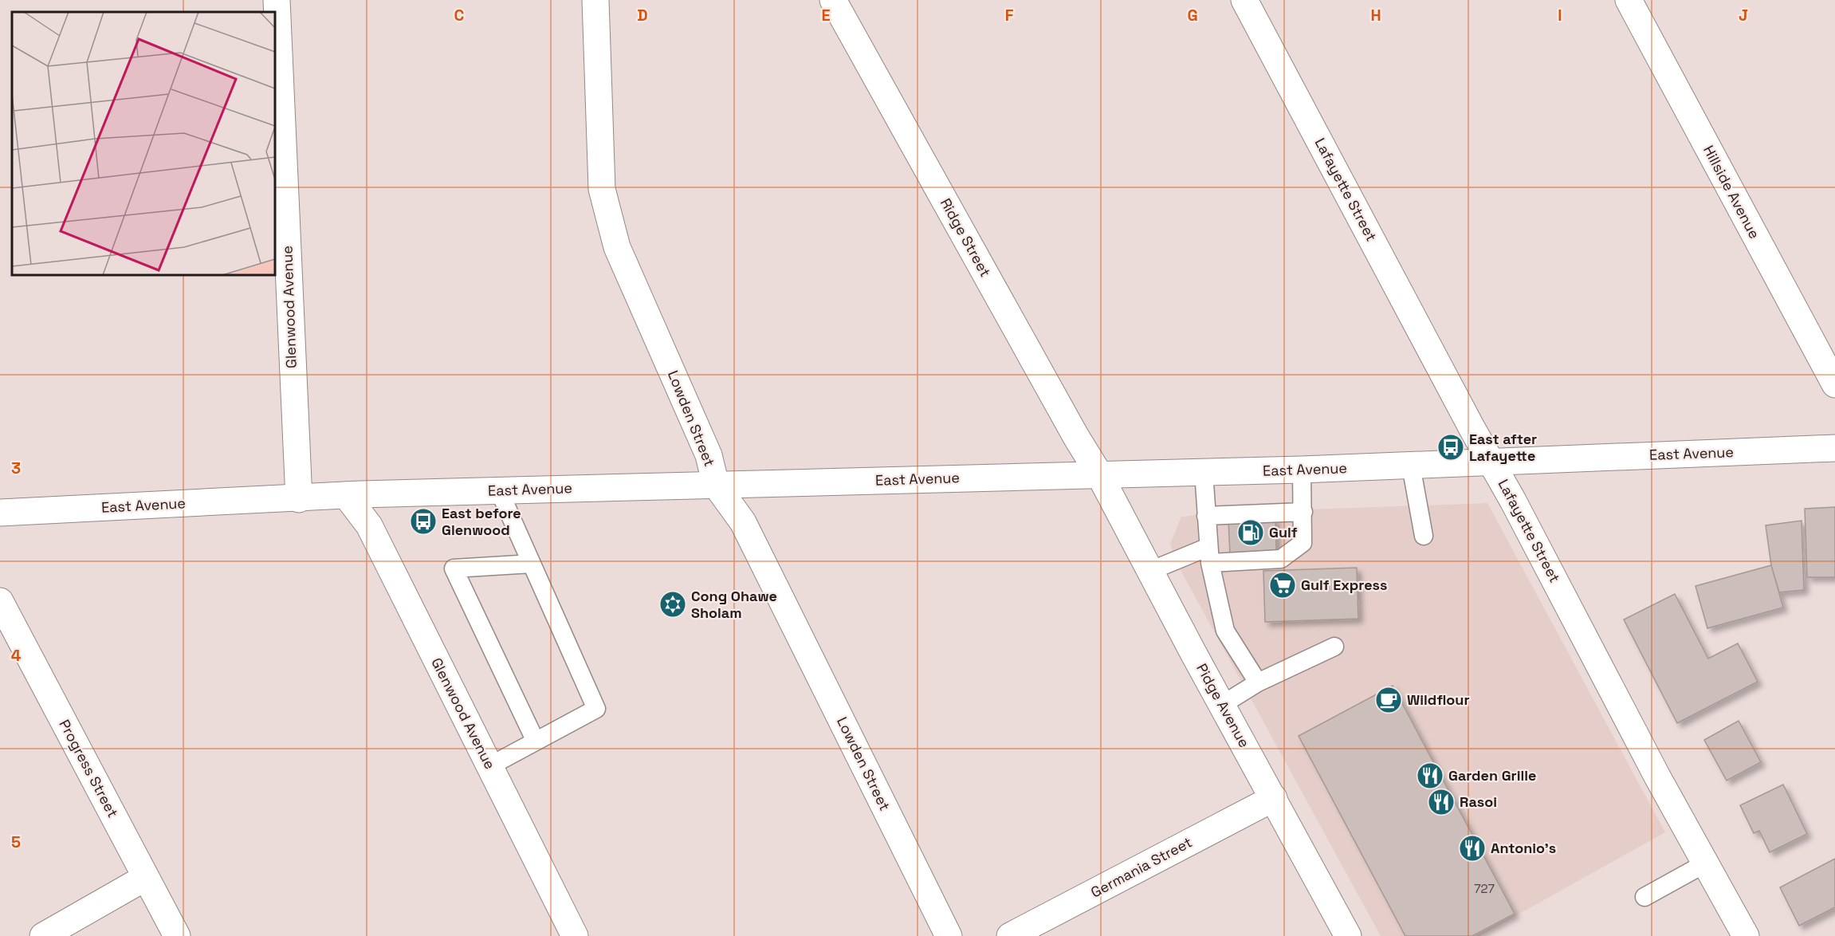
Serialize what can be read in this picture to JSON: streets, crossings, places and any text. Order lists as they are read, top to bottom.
{
  "streets": {
    "street": [
      "Lafayette Street",
      "Hillside Avenue",
      "Ridge Street",
      "Glenwood Avenue",
      "Lowden Street",
      "East Avenue",
      "Pidge Avenue",
      "Progress Street",
      "Germania Street"
    ]
  },
  "crossings": [
    ["Lafayette Street", "East Avenue"],
    ["Ridge Street", "East Avenue"],
    ["Ridge Street", "Pidge Avenue"],
    ["Glenwood Avenue", "East Avenue"],
    ["Lowden Street", "East Avenue"],
    ["East Avenue", "Pidge Avenue"],
    ["Pidge Avenue", "Germania Street"]
  ],
  "places": {
    "bus stop": ["East after Lafayette", "East before Glenwood"],
    "fuel station": ["Gulf"],
    "supermarket": ["Gulf Express"],
    "synagogue": ["Cong Ohawe Sholam"],
    "cafe": ["Wildflour"],
    "restaurant": ["Garden Grille", "Rasoi", "Antonio's"]
  },
  "house_numbers": ["727"],
  "grid": {
    "columns": [
      "C",
      "D",
      "E",
      "F",
      "G",
      "H",
      "I",
      "J"
    ],
    "rows": ["3", "4", "5"]
  }
}
